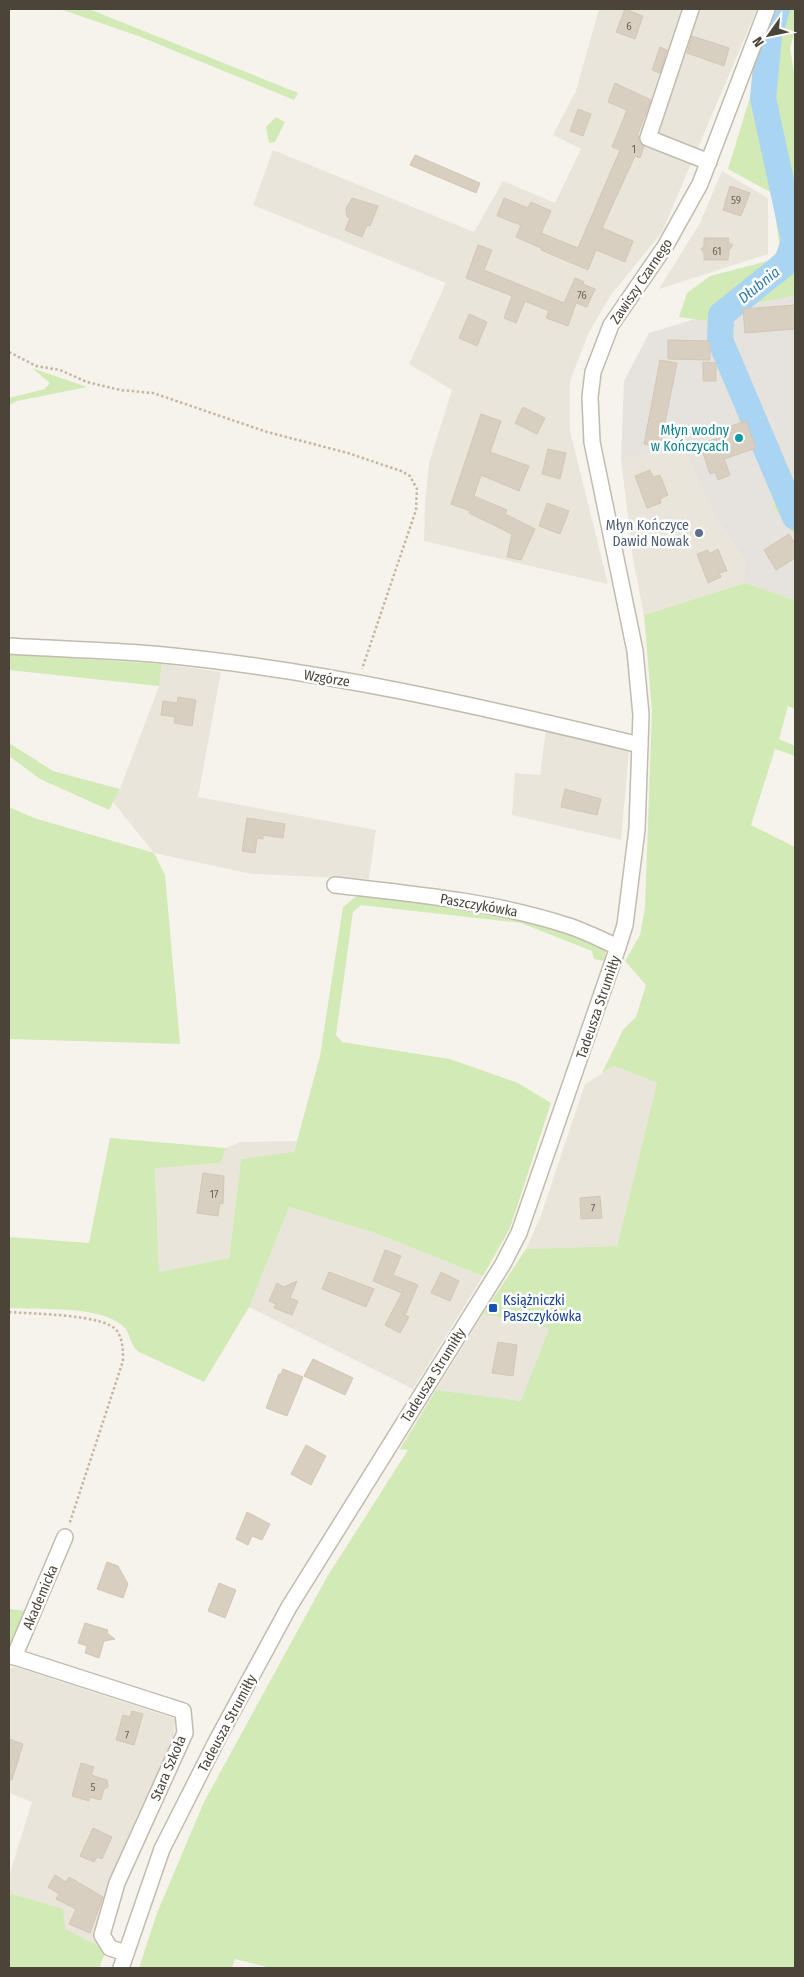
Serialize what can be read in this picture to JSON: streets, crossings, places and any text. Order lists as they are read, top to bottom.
{
  "streets": {
    "street": [
      "Zawiszy Czarnego",
      "Wzgórze",
      "Paszczykówka",
      "Tadeusza Strumiłły",
      "Akademicka",
      "Stara Szkoła"
    ]
  },
  "crossings": [
    ["Zawiszy Czarnego", "Wzgórze"],
    ["Zawiszy Czarnego", "Tadeusza Strumiłły"],
    ["Wzgórze", "Tadeusza Strumiłły"],
    ["Paszczykówka", "Tadeusza Strumiłły"],
    ["Tadeusza Strumiłły", "Stara Szkoła"],
    ["Akademicka", "Stara Szkoła"]
  ],
  "water": ["Dłubnia"],
  "places": {
    "other": ["Młyn wodny w Kończycach", "Młyn Kończyce Dawid Nowak"],
    "transit": ["Książniczki Paszczykówka"]
  },
  "house_numbers": [
    "6",
    "1",
    "59",
    "61",
    "76",
    "17",
    "7",
    "7",
    "5"
  ],
  "north": "bottom left"
}
